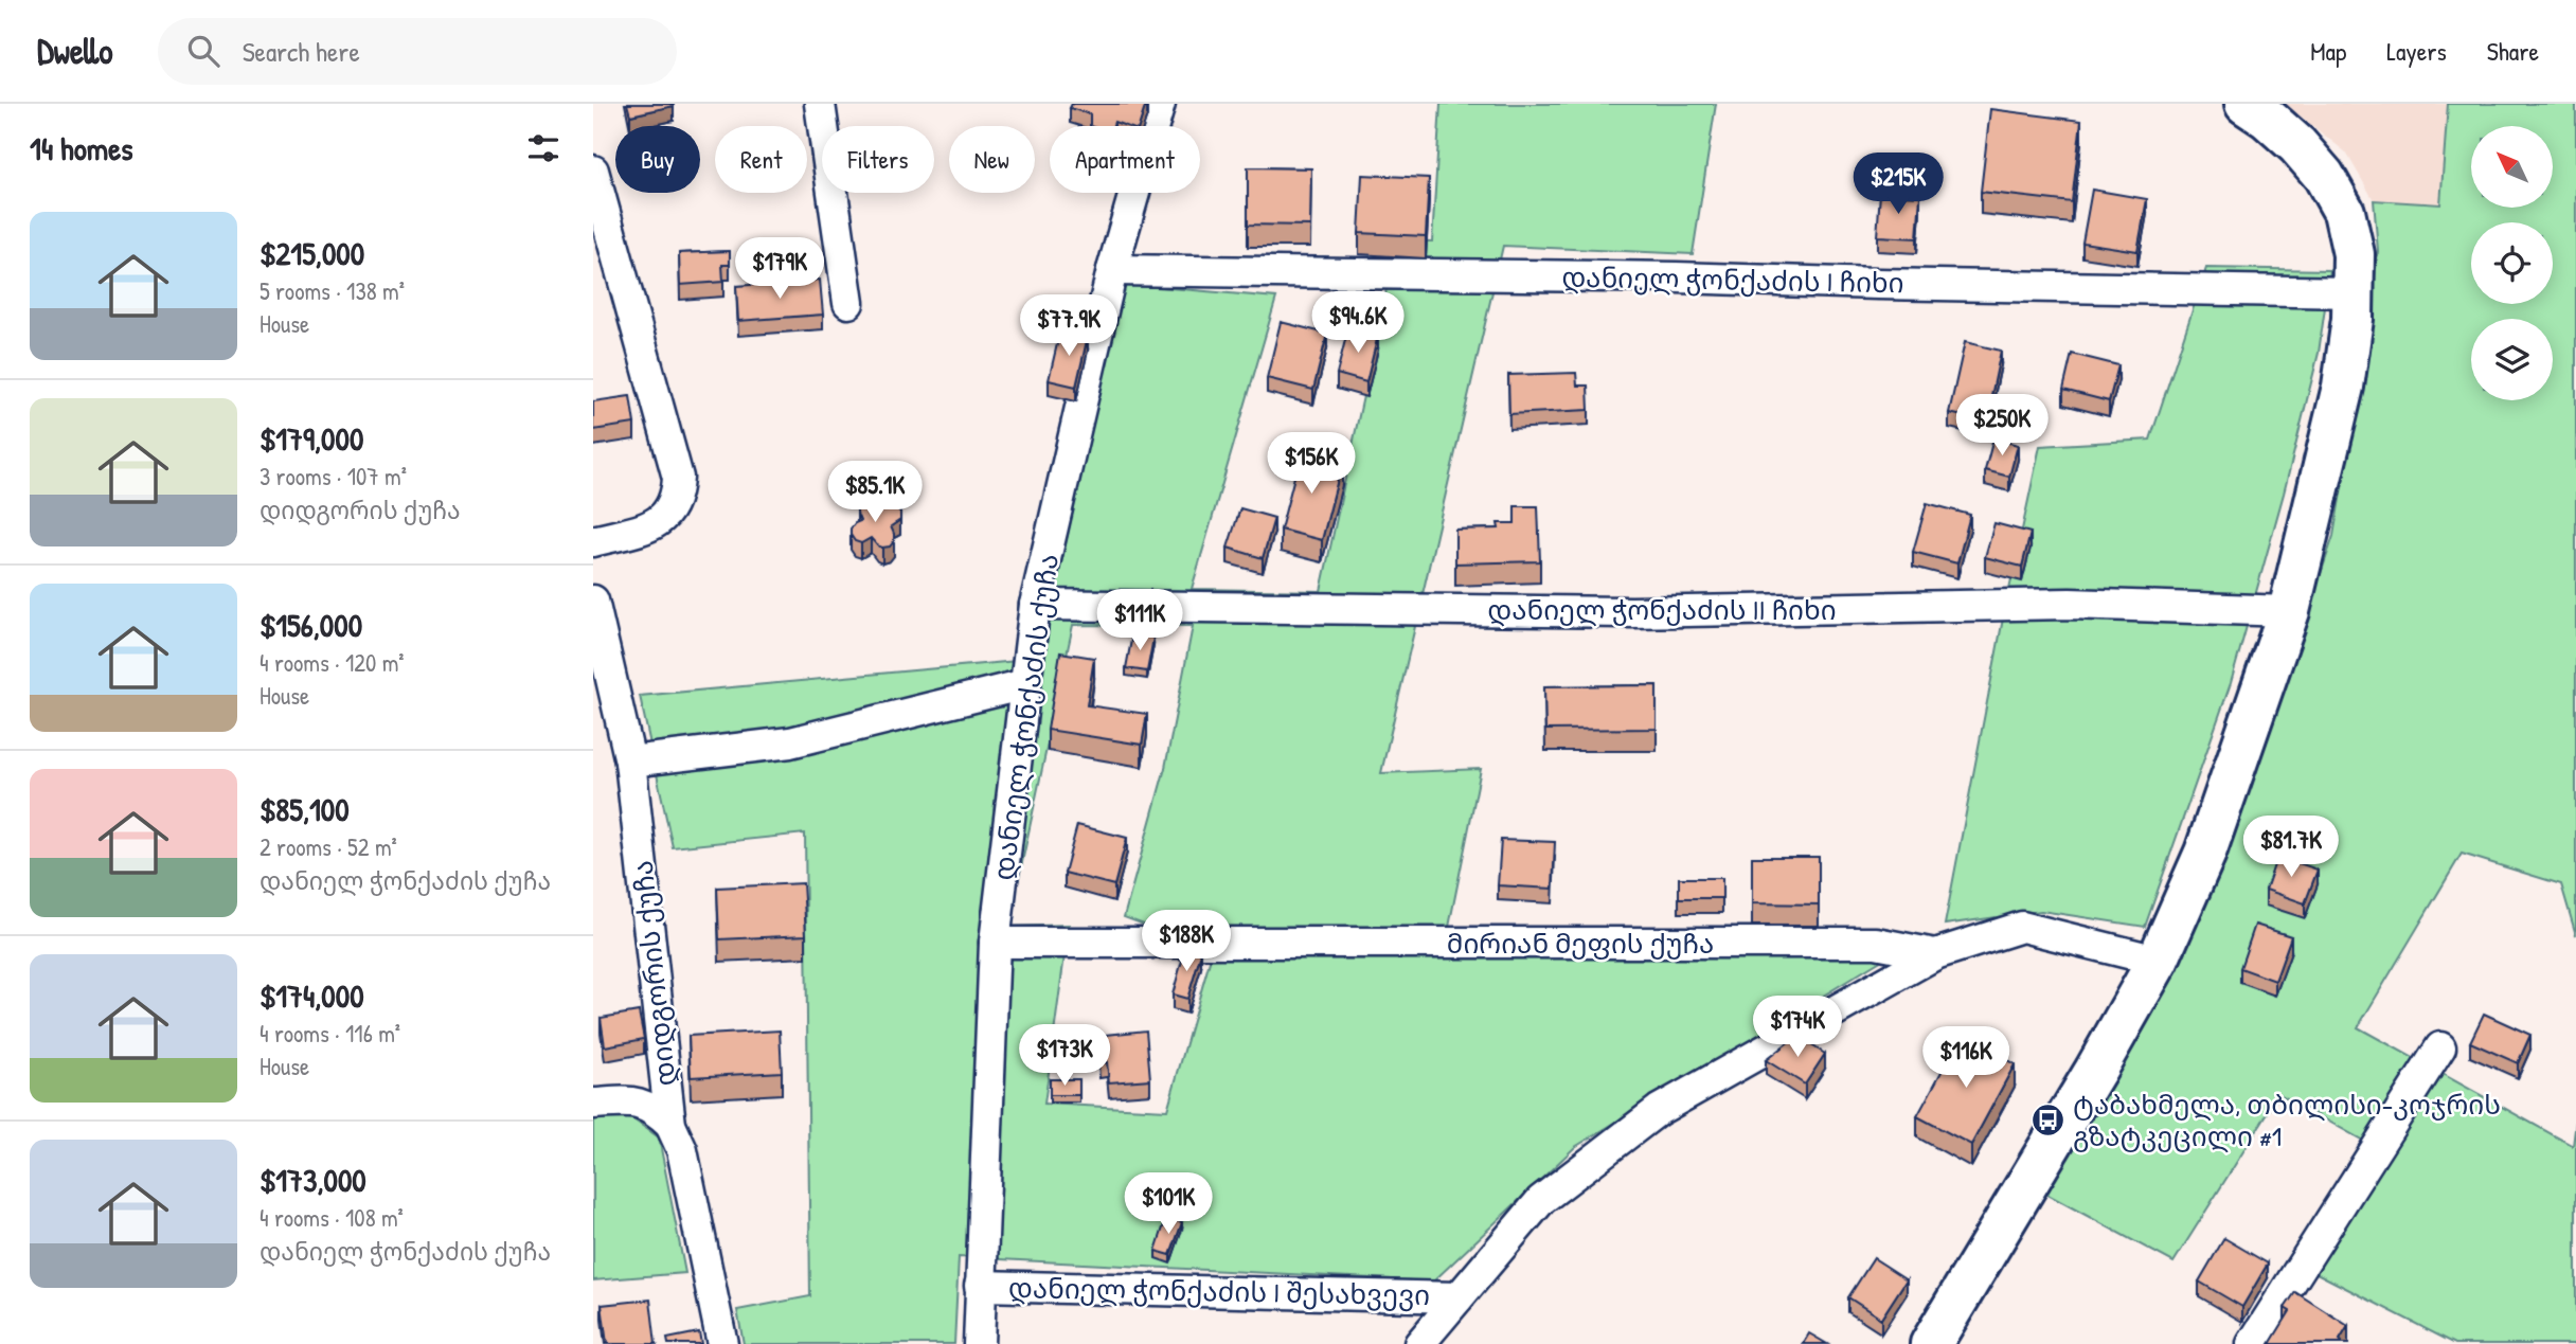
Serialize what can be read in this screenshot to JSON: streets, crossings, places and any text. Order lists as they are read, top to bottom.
{
  "streets": {
    "street": [
      "დანიელ ჭონქაძის I ჩიხი",
      "დანიელ ჭონქაძის II ჩიხი",
      "დანიელ ჭონქაძის ქუჩა",
      "მირიან მეფის ქუჩა",
      "დიდგორის ქუჩა",
      "დანიელ ჭონქაძის I შესახვევი"
    ]
  },
  "crossings": [
    ["დანიელ ჭონქაძის I ჩიხი", "დანიელ ჭონქაძის ქუჩა"],
    ["დანიელ ჭონქაძის II ჩიხი", "დანიელ ჭონქაძის ქუჩა"],
    ["დანიელ ჭონქაძის ქუჩა", "მირიან მეფის ქუჩა"],
    ["დანიელ ჭონქაძის ქუჩა", "დანიელ ჭონქაძის I შესახვევი"]
  ],
  "places": {
    "bus stop": ["ტაბახმელა, თბილისი-კოჯრის გზატკეცილი #1"]
  },
  "north": "top left",
  "page": {
    "header": "Dwello",
    "search": "Search here",
    "nav": ["Map", "Layers", "Share"],
    "heading": "14 homes",
    "chip": [
      "Buy",
      "Rent",
      "Filters",
      "New",
      "Apartment"
    ],
    "price": [
      "$215K",
      "$179K",
      "$94.6K",
      "$77.9K",
      "$250K",
      "$156K",
      "$85.1K",
      "$111K",
      "$81.7K",
      "$188K",
      "$174K",
      "$173K",
      "$116K",
      "$101K"
    ],
    "list": [
      {
        "name": "$215,000",
        "note": "5 rooms · 138 m² · House"
      },
      {
        "name": "$179,000",
        "note": "3 rooms · 107 m² · დიდგორის ქუჩა"
      },
      {
        "name": "$156,000",
        "note": "4 rooms · 120 m² · House"
      },
      {
        "name": "$85,100",
        "note": "2 rooms · 52 m² · დანიელ ჭონქაძის ქუჩა"
      },
      {
        "name": "$174,000",
        "note": "4 rooms · 116 m² · House"
      },
      {
        "name": "$173,000",
        "note": "4 rooms · 108 m² · დანიელ ჭონქაძის ქუჩა"
      }
    ]
  }
}
